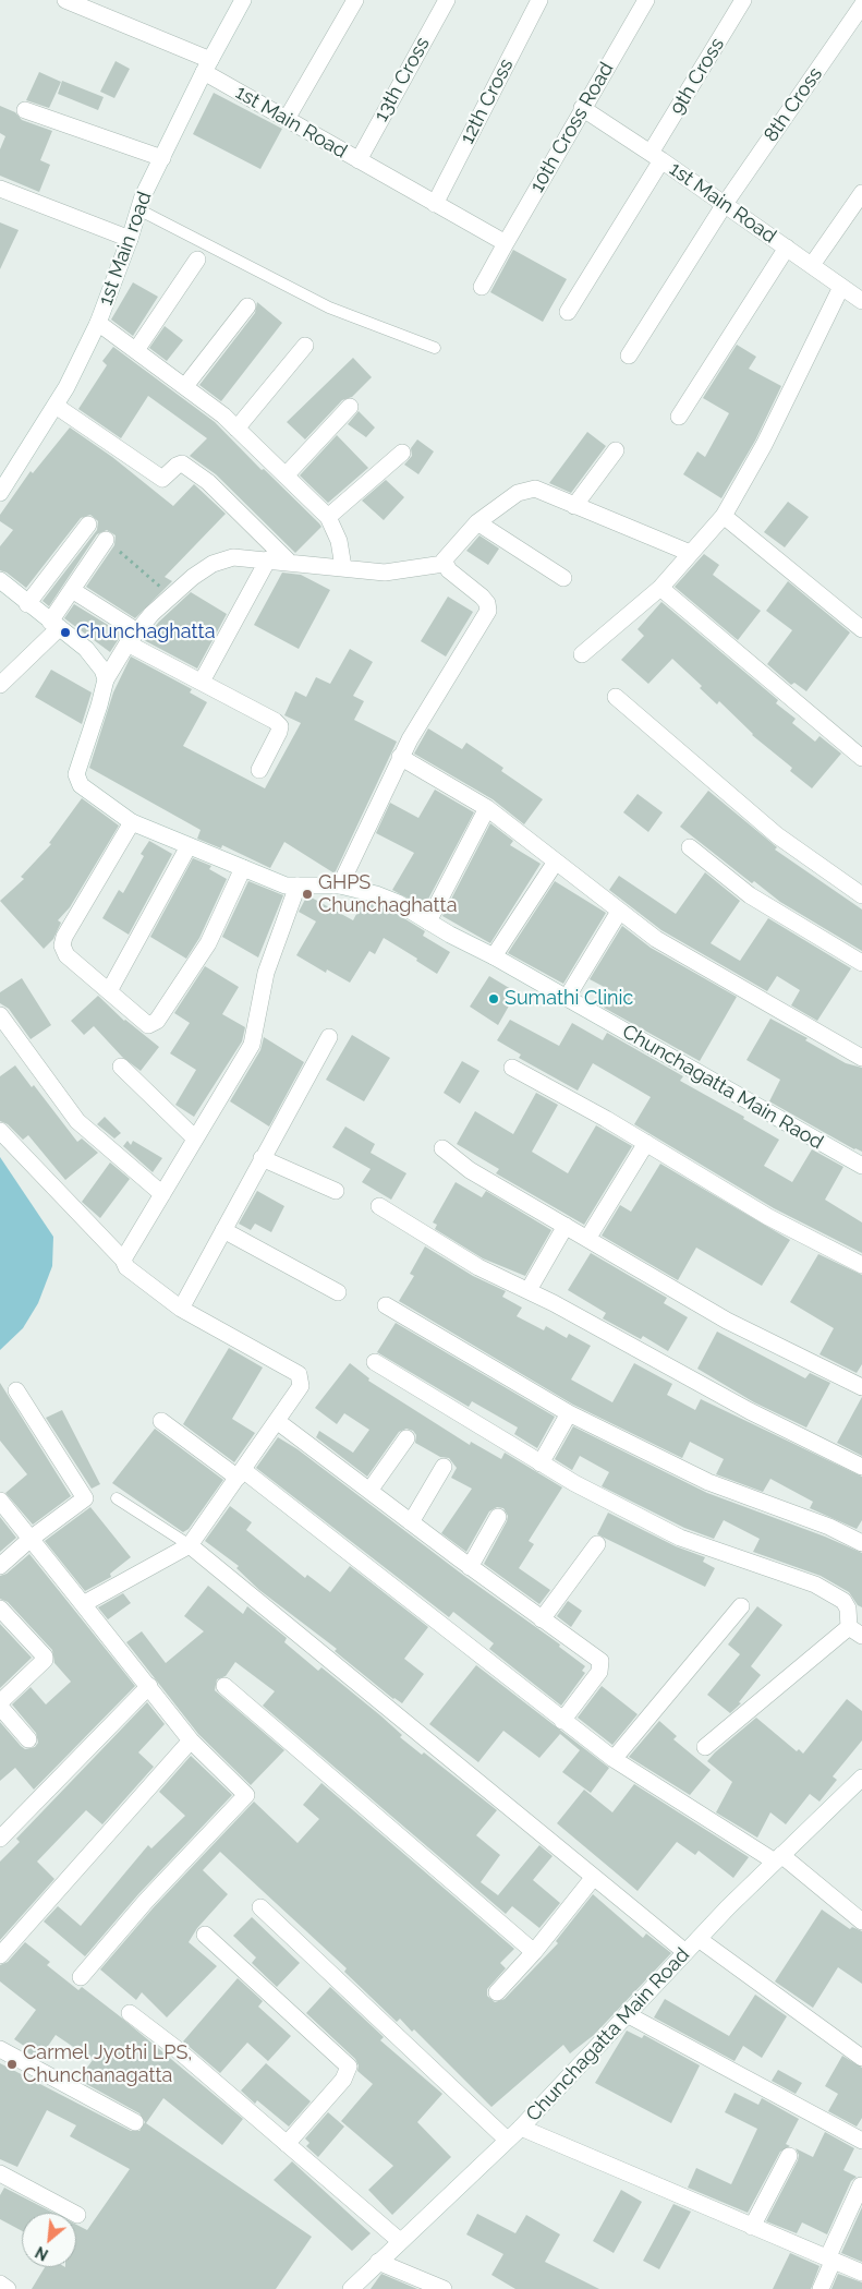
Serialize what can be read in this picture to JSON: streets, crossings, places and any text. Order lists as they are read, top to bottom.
{
  "streets": {
    "street": [
      "9th Cross",
      "13th Cross",
      "12th Cross",
      "8th Cross",
      "1st Main Road",
      "10th Cross Road",
      "1st Main road",
      "Chunchagatta Main Raod",
      "Chunchagatta Main Road"
    ]
  },
  "crossings": [
    ["9th Cross", "1st Main Road"],
    ["13th Cross", "1st Main Road"],
    ["12th Cross", "1st Main Road"],
    ["8th Cross", "1st Main Road"],
    ["1st Main Road", "10th Cross Road"],
    ["1st Main Road", "1st Main road"]
  ],
  "places": [
    "Chunchaghatta",
    "GHPS Chunchaghatta",
    "Sumathi Clinic",
    "Carmel Jyothi LPS, Chunchanagatta"
  ],
  "north": "bottom left"
}
